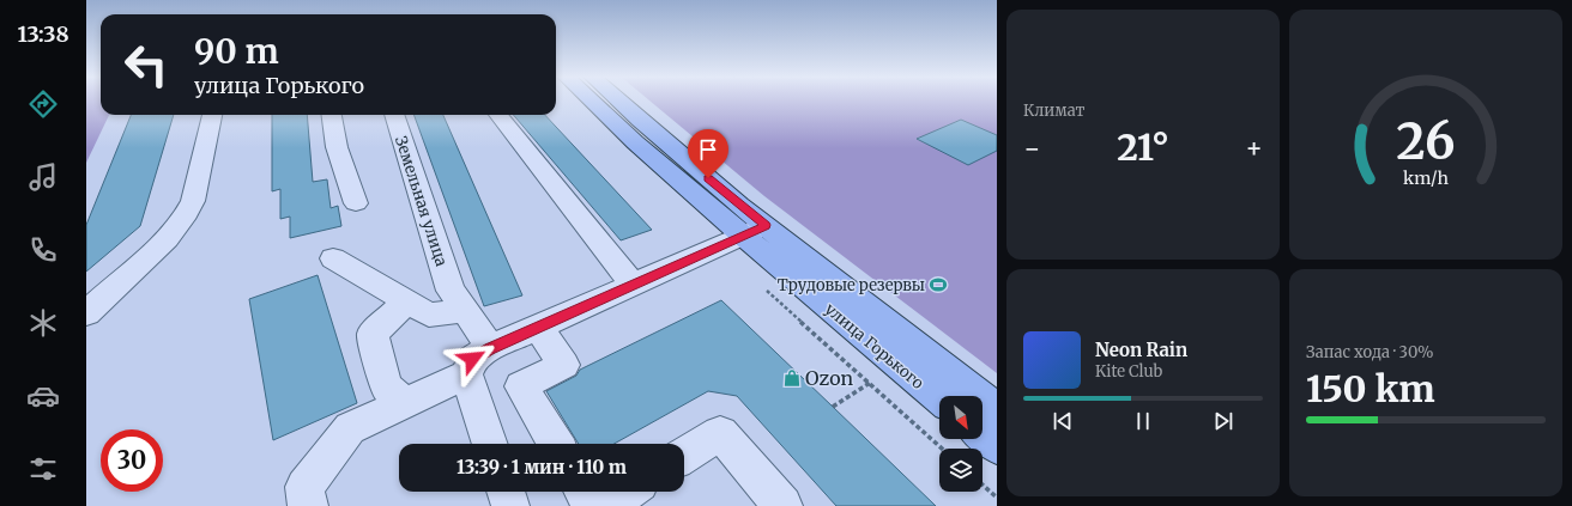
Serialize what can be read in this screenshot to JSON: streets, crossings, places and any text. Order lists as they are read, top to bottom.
{
  "streets": {
    "main road": ["улица Горького"],
    "street": ["Земельная улица"]
  },
  "places": {
    "sports": ["Трудовые резервы"],
    "shop": ["Ozon"]
  },
  "north": "bottom right",
  "page": {
    "tabs": "13:38",
    "tile": [
      "Климат",
      ["Запас хода · 30%", "150 km"]
    ],
    "turn": ["90 m", "улица Горького"],
    "heat": ["−", "21°", "+"],
    "song": ["Neon Rain", "Kite Club"],
    "limit": "30",
    "trip": "13:39 · 1 мин · 110 m",
    "gauge": ["26", "km/h"]
  }
}
